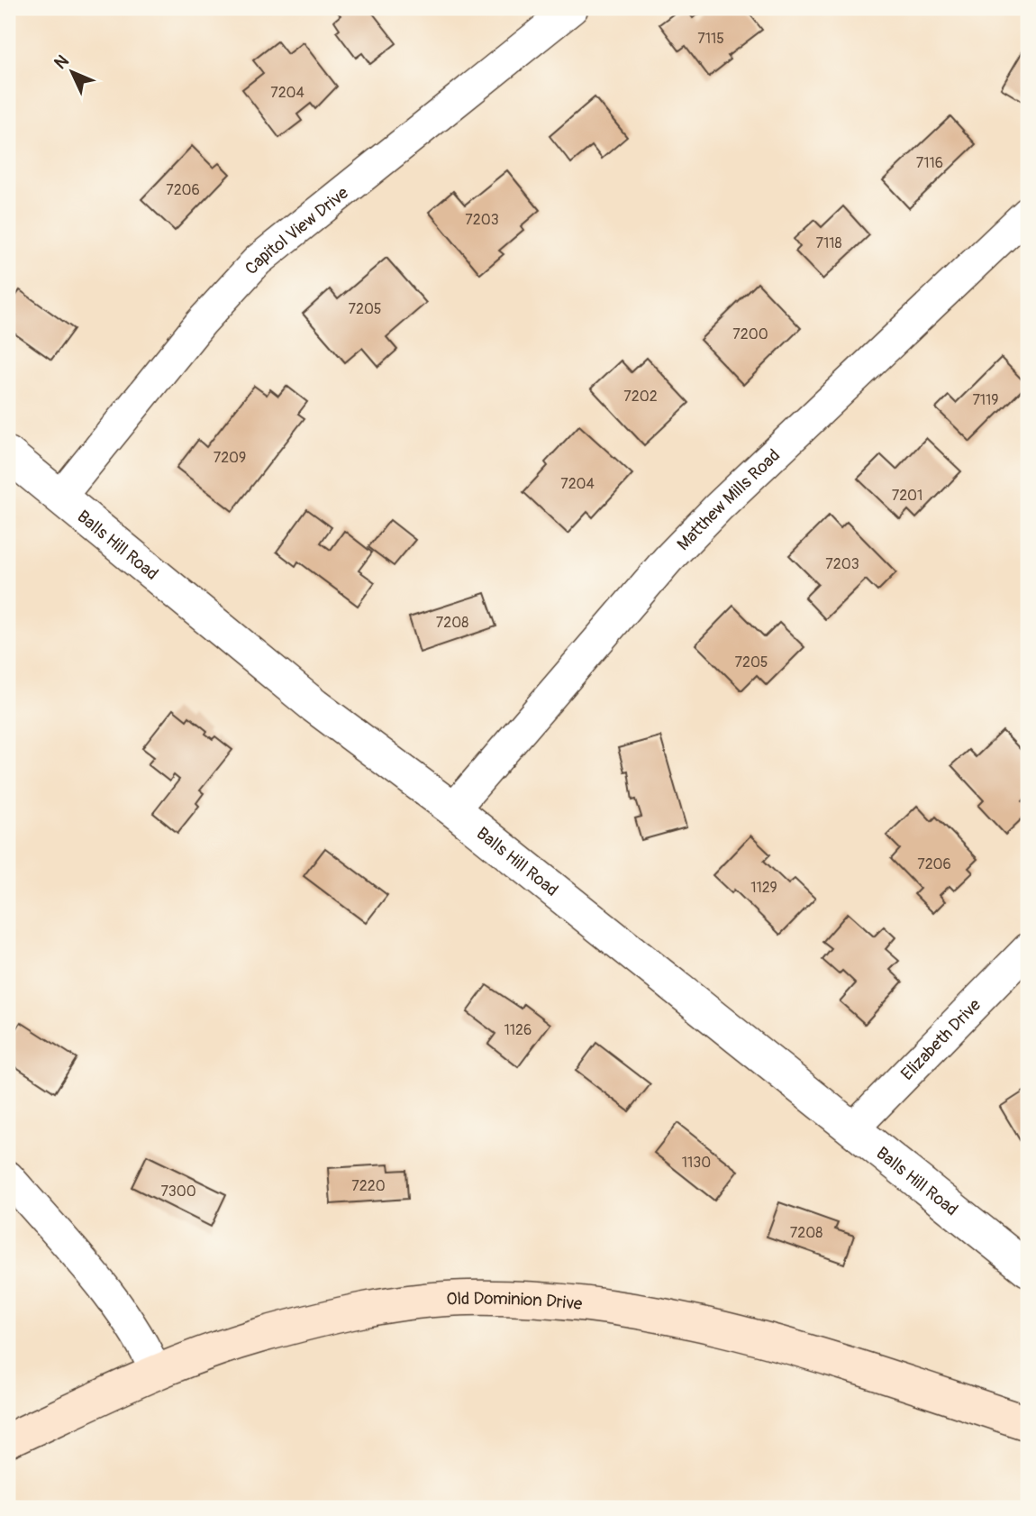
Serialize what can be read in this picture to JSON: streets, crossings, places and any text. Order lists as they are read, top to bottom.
{
  "streets": {
    "main road": ["Old Dominion Drive"],
    "street": [
      "Capitol View Drive",
      "Matthew Mills Road",
      "Balls Hill Road",
      "Elizabeth Drive"
    ]
  },
  "crossings": [
    ["Capitol View Drive", "Balls Hill Road"],
    ["Matthew Mills Road", "Balls Hill Road"],
    ["Balls Hill Road", "Elizabeth Drive"]
  ],
  "house_numbers": [
    "7115",
    "7204",
    "7116",
    "7206",
    "7203",
    "7118",
    "7205",
    "7200",
    "7202",
    "7119",
    "7209",
    "7204",
    "7201",
    "7203",
    "7208",
    "7205",
    "7206",
    "1129",
    "1126",
    "1130",
    "7220",
    "7300",
    "7208"
  ],
  "north": "top left"
}
